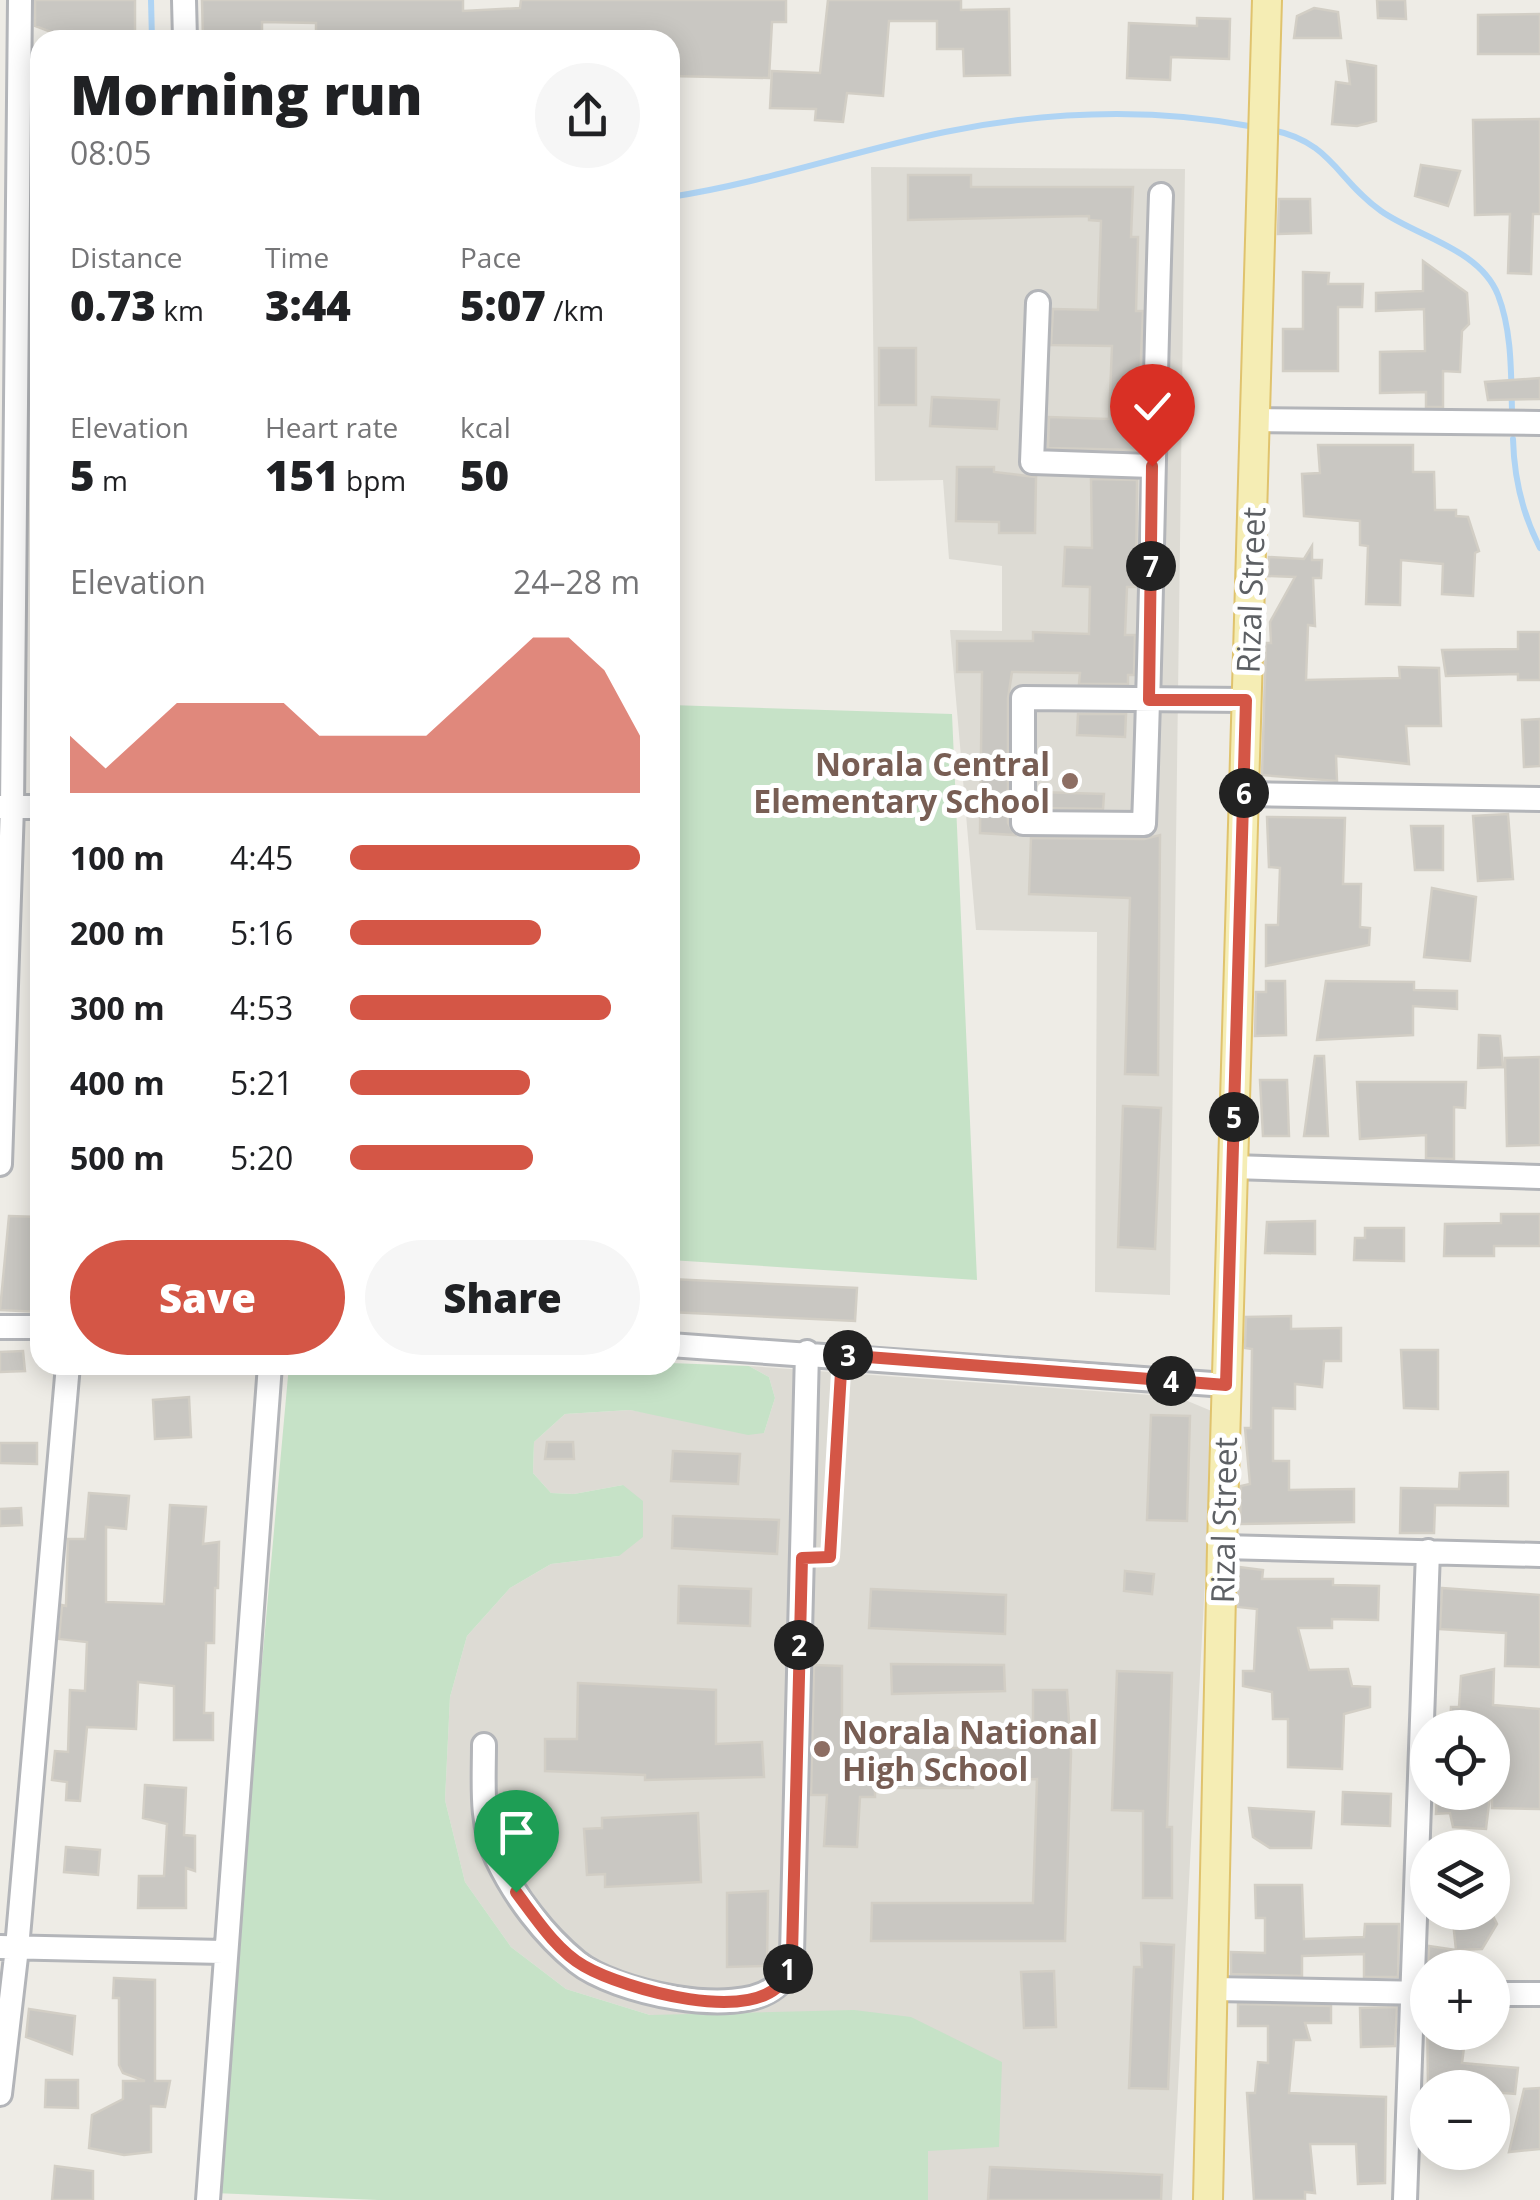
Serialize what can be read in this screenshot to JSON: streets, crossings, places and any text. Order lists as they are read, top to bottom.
{
  "streets": {
    "main road": ["Rizal Street"]
  },
  "places": ["Norala Central Elementary School", "Norala National High School"],
  "page": {
    "heading": ["Morning run", "08:05"],
    "stats": [
      ["Distance", "0.73 km"],
      ["Time", "3:44"],
      ["Pace", "5:07 /km"],
      ["Elevation", "5 m"],
      ["Heart rate", "151 bpm"],
      ["kcal", "50"]
    ],
    "chart": ["Elevation", "24–28 m"],
    "pins": [
      "7",
      "6",
      "5",
      "3",
      "4",
      "2",
      "1"
    ],
    "list": [
      {
        "name": "100 m",
        "note": "4:45"
      },
      {
        "name": "200 m",
        "note": "5:16"
      },
      {
        "name": "300 m",
        "note": "4:53"
      },
      {
        "name": "400 m",
        "note": "5:21"
      },
      {
        "name": "500 m",
        "note": "5:20"
      }
    ],
    "buttons": ["Save", "Share"],
    "map_buttons": ["+", "−"]
  }
}
